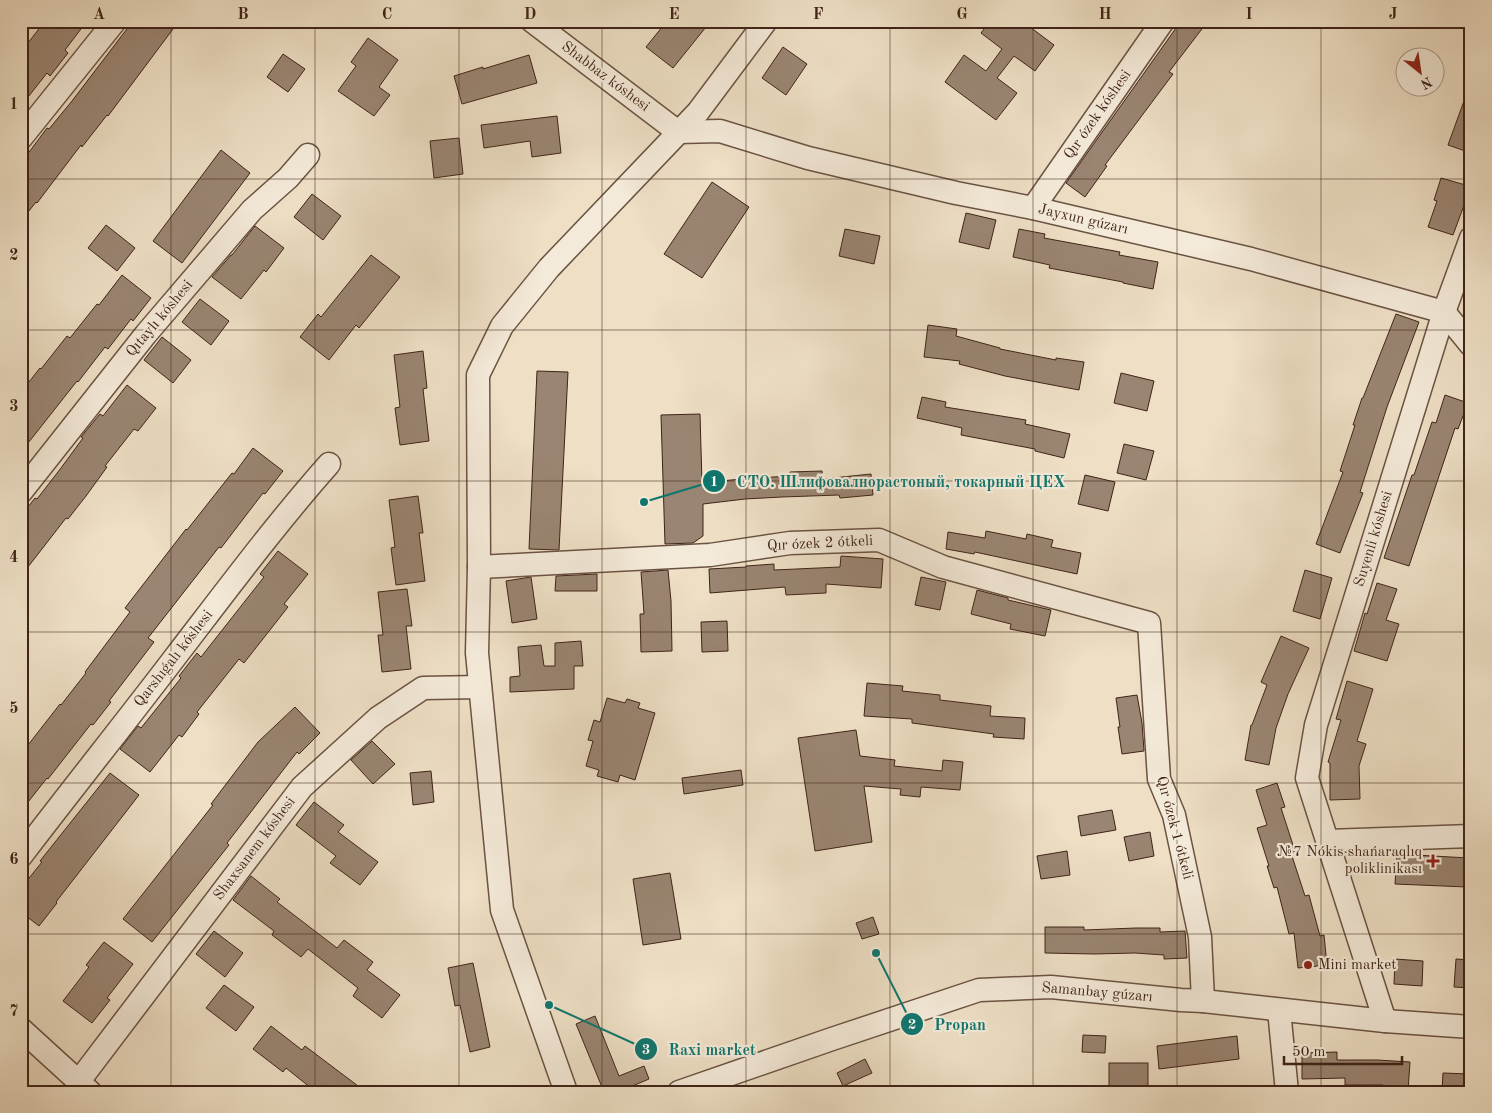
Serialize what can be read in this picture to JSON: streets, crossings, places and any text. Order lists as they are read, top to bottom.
{
  "streets": {
    "street": [
      "Shabbaz kóshesi",
      "Qır ózek kóshesi",
      "Jayxun gúzarı",
      "Qıtaylı kóshesi",
      "Suyenli kóshesi",
      "Qır ózek 2 ótkeli",
      "Qarshıǵalı kóshesi",
      "Qır ózek 1 ótkeli",
      "Shaxsanem kóshesi",
      "Samanbay gúzarı"
    ]
  },
  "crossings": [
    ["Shabbaz kóshesi", "Jayxun gúzarı"],
    ["Qır ózek kóshesi", "Jayxun gúzarı"],
    ["Jayxun gúzarı", "Suyenli kóshesi"],
    ["Suyenli kóshesi", "Samanbay gúzarı"],
    ["Qır ózek 2 ótkeli", "Qır ózek 1 ótkeli"],
    ["Qır ózek 1 ótkeli", "Samanbay gúzarı"]
  ],
  "places": {
    "other": [
      "СТО. Шлифовалнорастоный, токарный ЦЕХ",
      "Propan",
      "Mini market",
      "Raxi market"
    ],
    "health": ["№7 Nókis shańaraqlıq poliklinikası"]
  },
  "scale_bar": "50 m",
  "north": "bottom right",
  "grid": {
    "columns": [
      "A",
      "B",
      "C",
      "D",
      "E",
      "F",
      "G",
      "H",
      "I",
      "J"
    ],
    "rows": [
      "1",
      "2",
      "3",
      "4",
      "5",
      "6",
      "7"
    ]
  }
}
